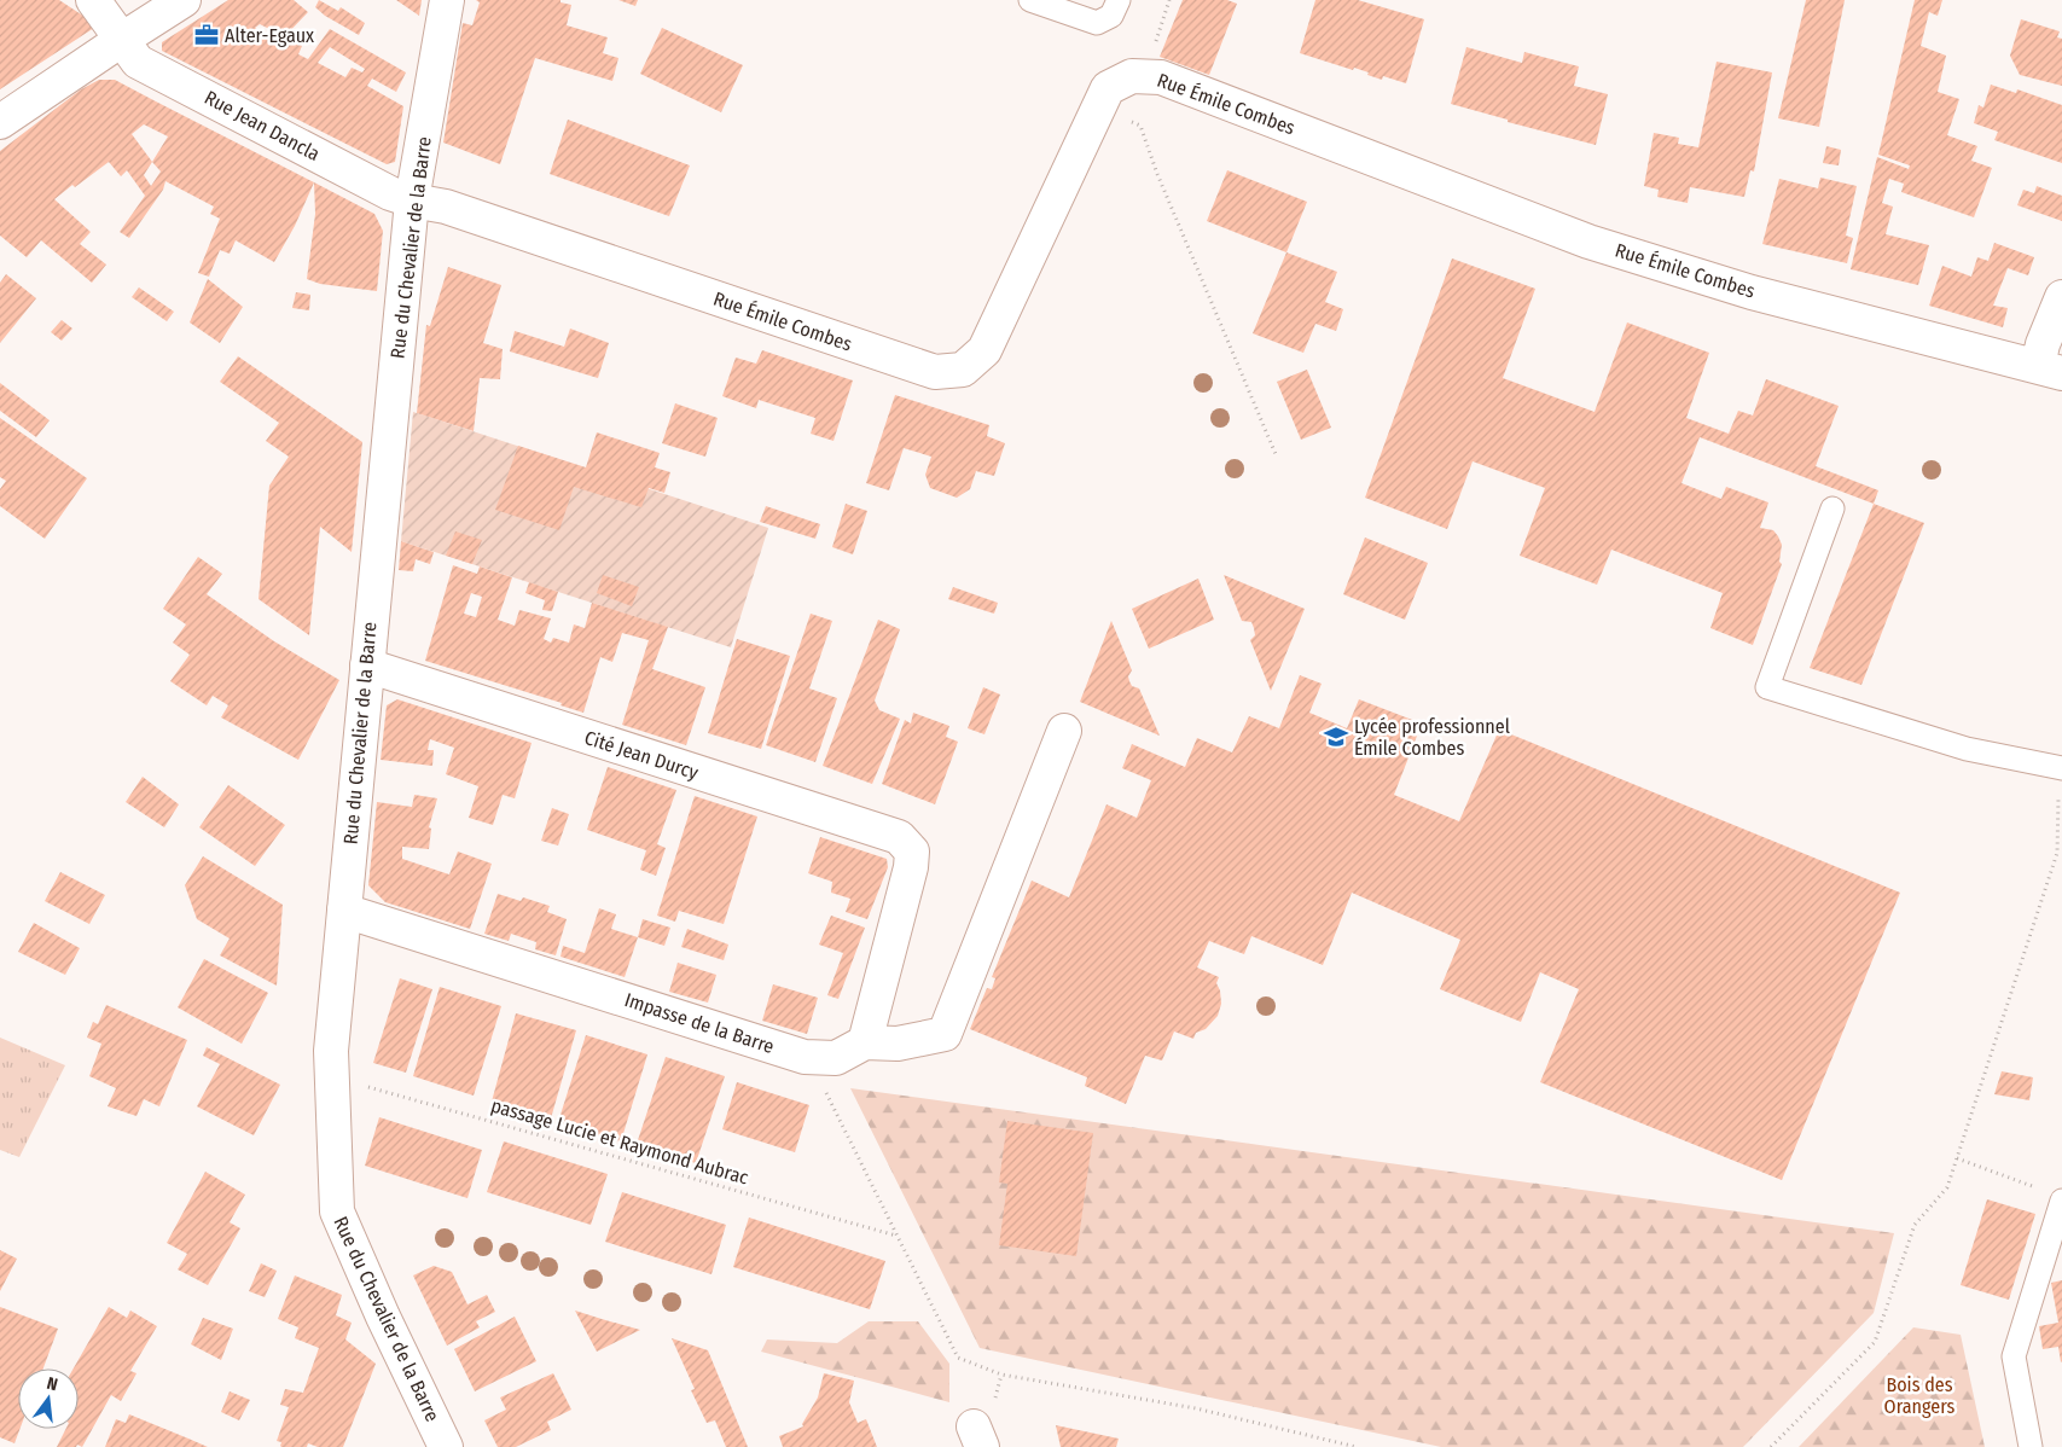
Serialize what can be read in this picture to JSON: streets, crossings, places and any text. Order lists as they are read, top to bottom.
{
  "streets": {
    "street": [
      "Rue Émile Combes",
      "Rue Jean Dancla",
      "Rue du Chevalier de la Barre",
      "Cité Jean Durcy",
      "Impasse de la Barre"
    ],
    "path": ["passage Lucie et Raymond Aubrac"]
  },
  "crossings": [
    ["Rue Émile Combes", "Rue Jean Dancla"],
    ["Rue Émile Combes", "Rue du Chevalier de la Barre"],
    ["Rue Jean Dancla", "Rue du Chevalier de la Barre"],
    ["Rue du Chevalier de la Barre", "Cité Jean Durcy"],
    ["Rue du Chevalier de la Barre", "Impasse de la Barre"],
    ["Rue du Chevalier de la Barre", "passage Lucie et Raymond Aubrac"],
    ["Cité Jean Durcy", "Impasse de la Barre"]
  ],
  "parks": ["Bois des Orangers"],
  "places": {
    "office": ["Alter-Egaux"],
    "school or university": ["Lycée professionnel Émile Combes"]
  },
  "north": "top"
}
